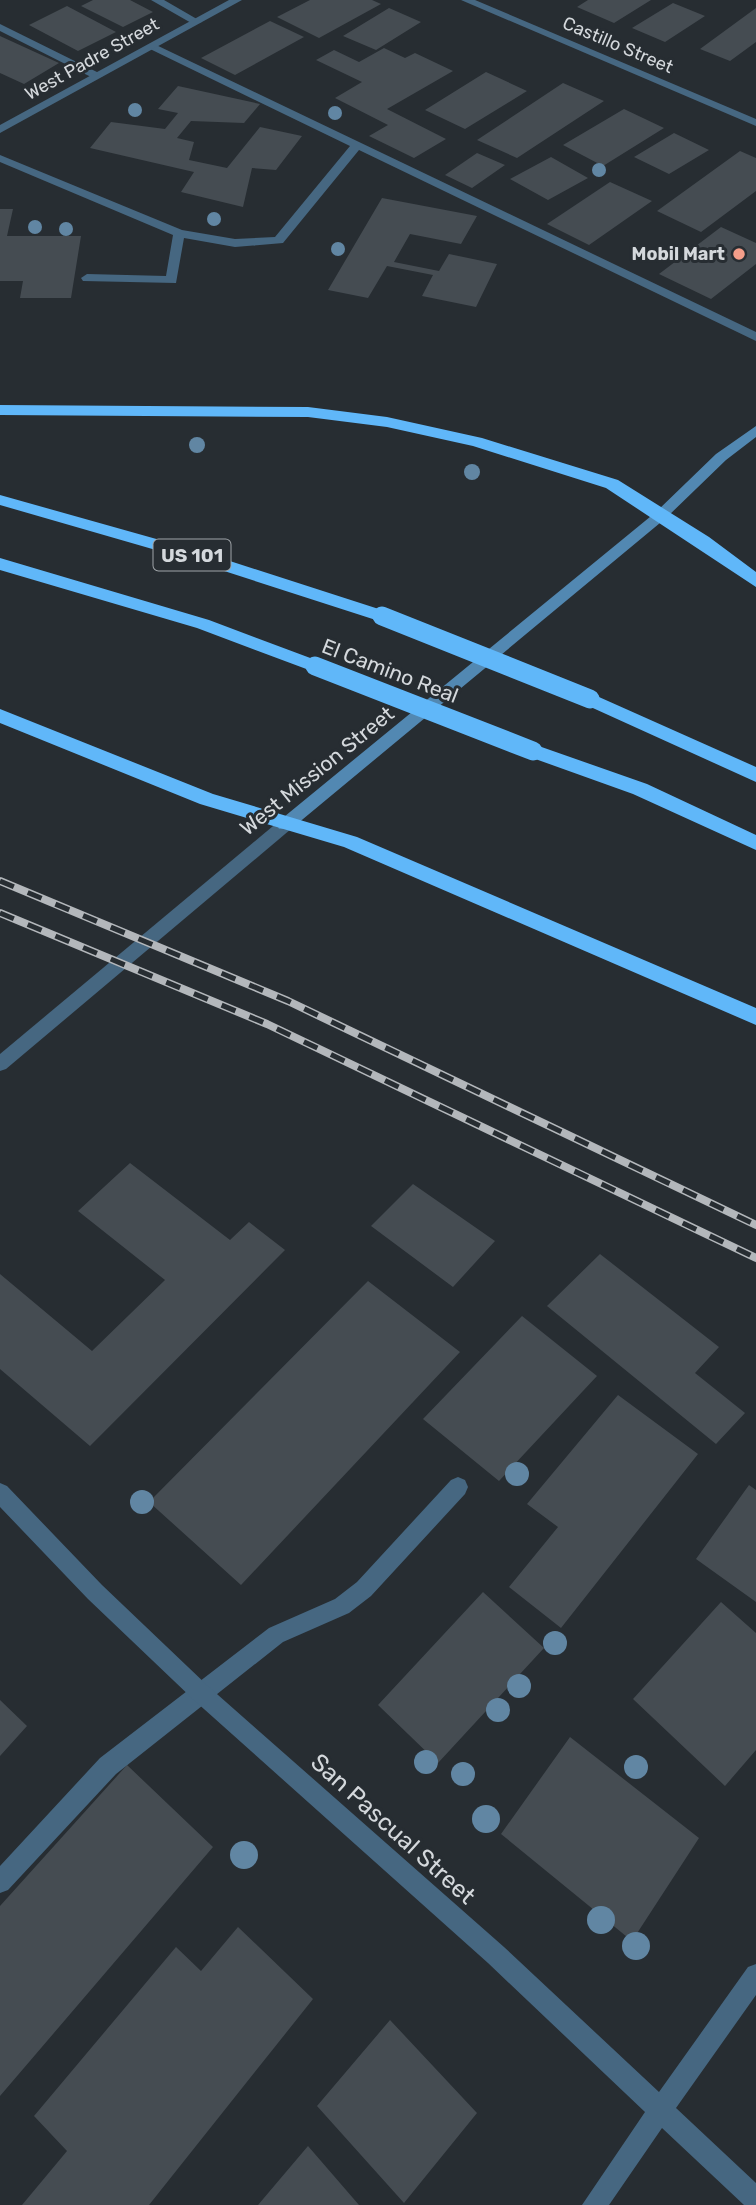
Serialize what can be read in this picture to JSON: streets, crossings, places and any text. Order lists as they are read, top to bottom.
{
  "streets": {
    "highway": ["US 101", "El Camino Real"],
    "main road": ["West Mission Street"],
    "street": ["Castillo Street", "West Padre Street", "San Pascual Street"]
  },
  "places": ["Mobil Mart"]
}
